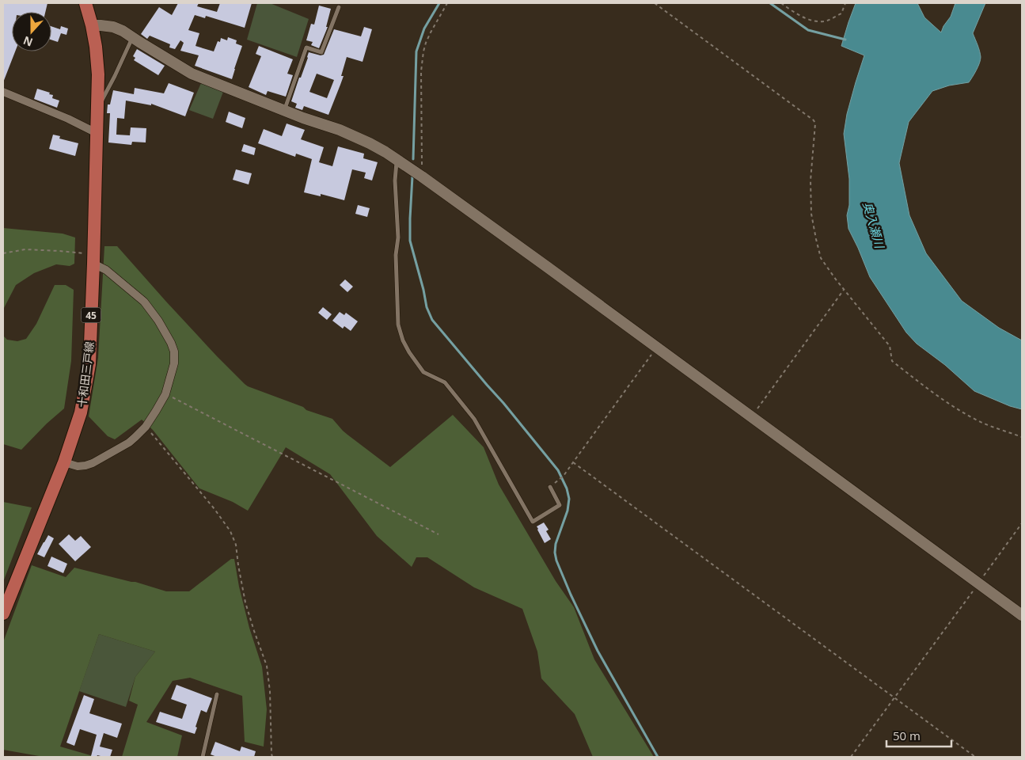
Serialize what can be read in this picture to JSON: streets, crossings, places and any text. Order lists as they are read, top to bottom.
{
  "streets": {
    "main road": ["45", "十和田三戸線"]
  },
  "water": ["奥入瀬川"],
  "scale_bar": "50 m",
  "north": "bottom"
}
